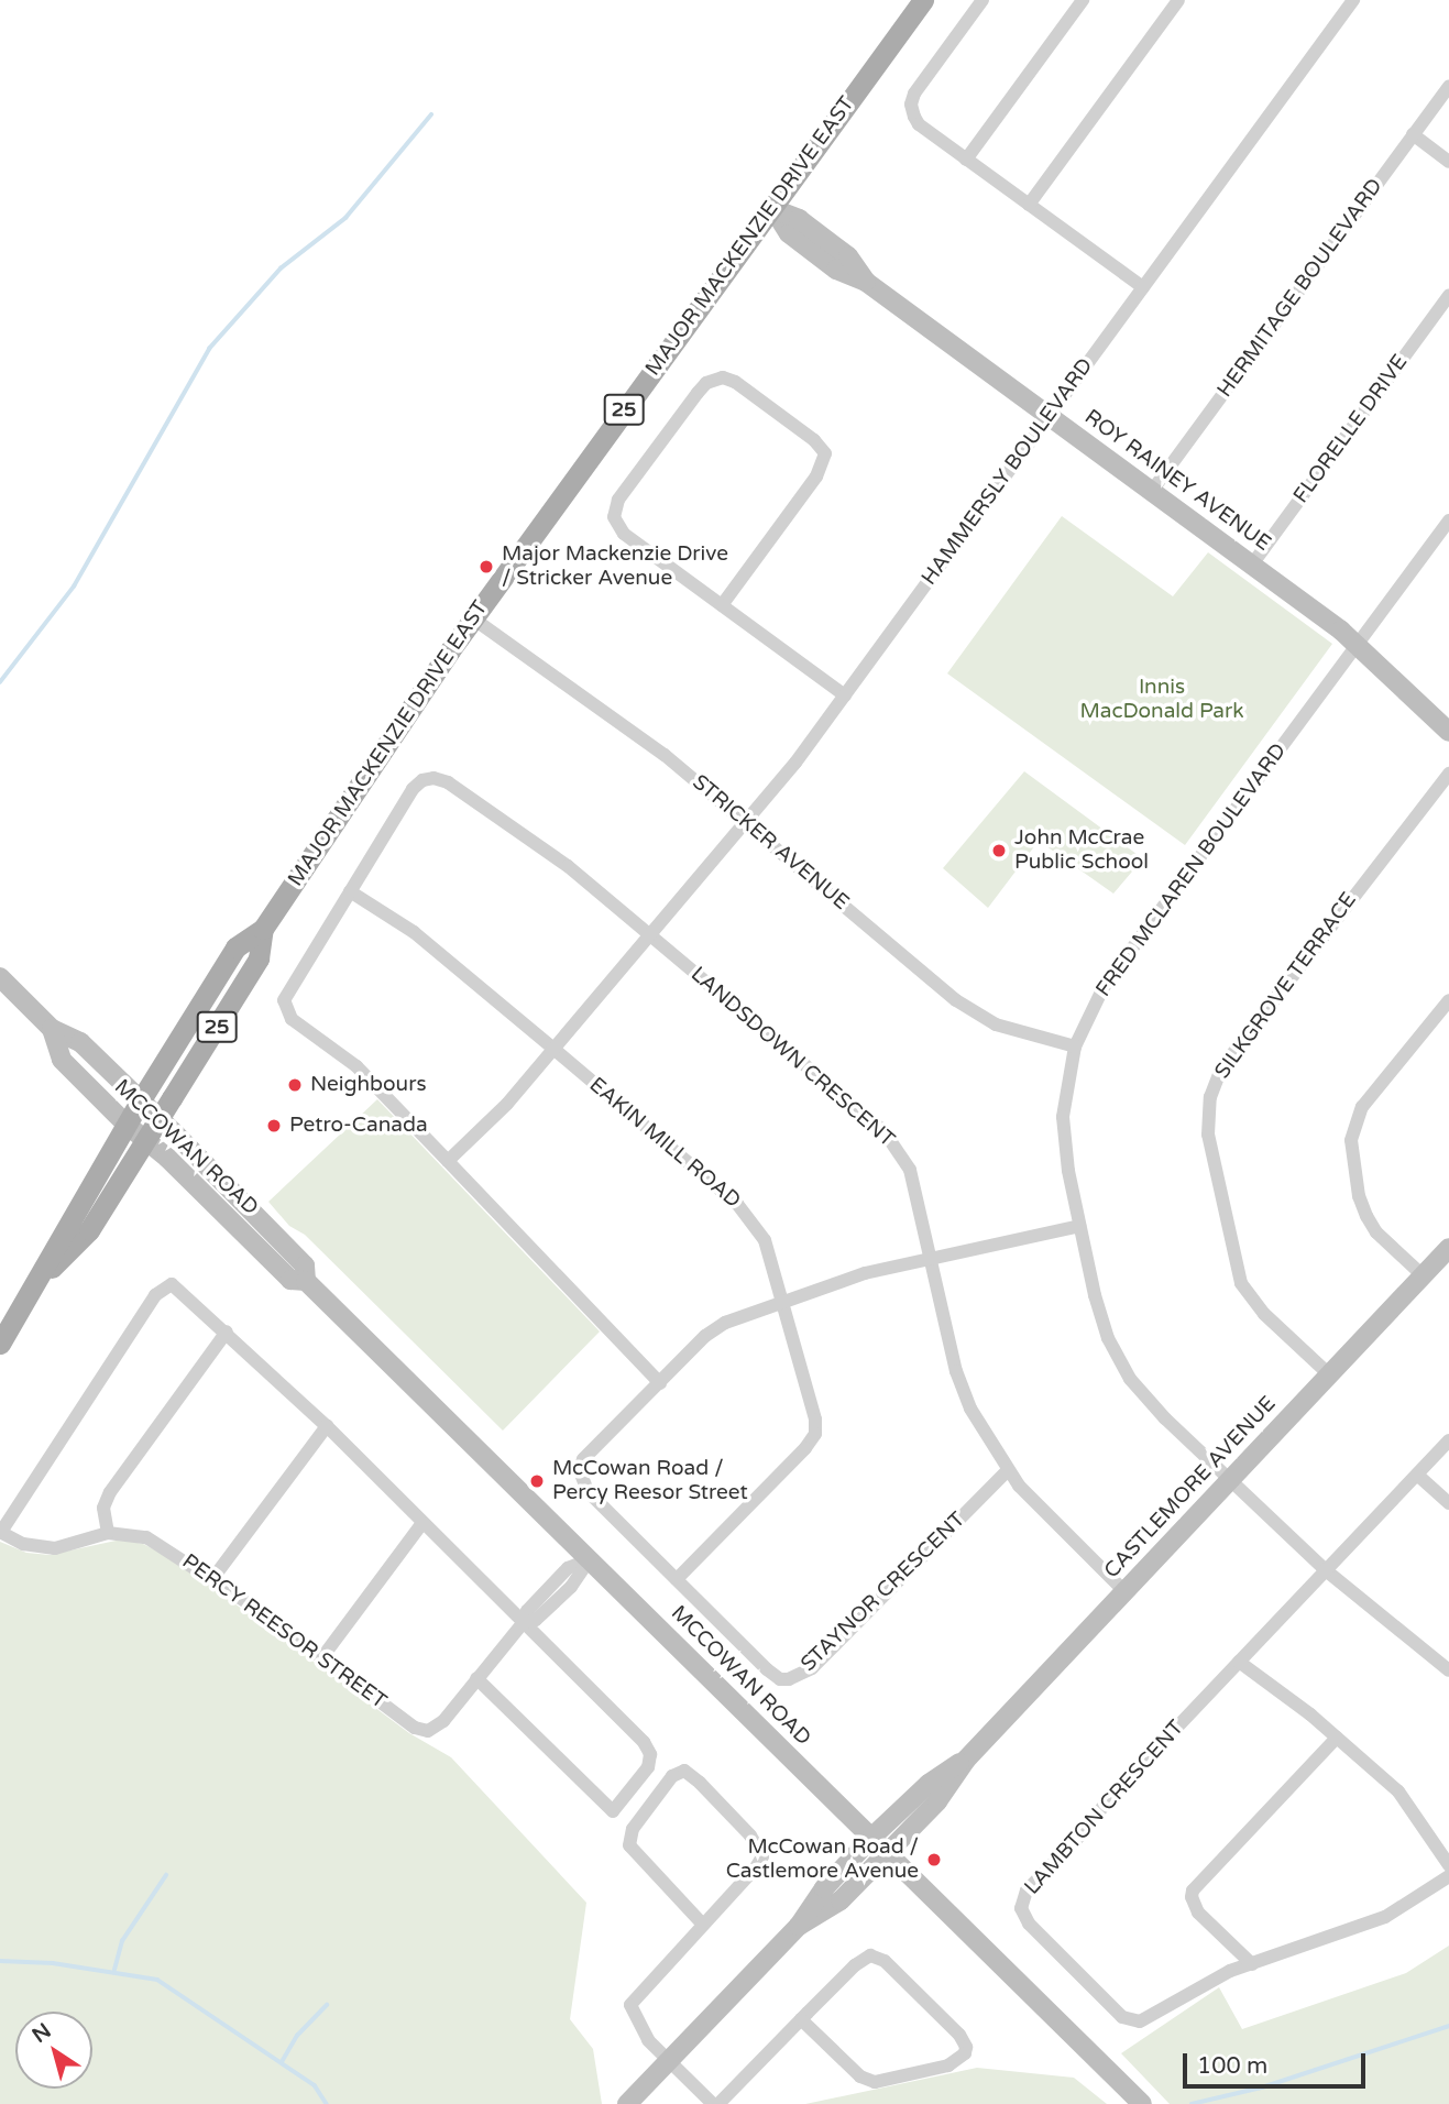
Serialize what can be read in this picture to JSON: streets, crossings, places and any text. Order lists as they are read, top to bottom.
{
  "streets": {
    "main road": ["MAJOR MACKENZIE DRIVE EAST", "25"],
    "street": [
      "HERMITAGE BOULEVARD",
      "FLORELLE DRIVE",
      "HAMMERSLY BOULEVARD",
      "ROY RAINEY AVENUE",
      "STRICKER AVENUE",
      "FRED MCLAREN BOULEVARD",
      "SILKGROVE TERRACE",
      "LANDSDOWN CRESCENT",
      "EAKIN MILL ROAD",
      "MCCOWAN ROAD",
      "CASTLEMORE AVENUE",
      "STAYNOR CRESCENT",
      "PERCY REESOR STREET",
      "LAMBTON CRESCENT"
    ]
  },
  "crossings": [
    ["MAJOR MACKENZIE DRIVE EAST", "ROY RAINEY AVENUE"],
    ["MAJOR MACKENZIE DRIVE EAST", "STRICKER AVENUE"],
    ["MAJOR MACKENZIE DRIVE EAST", "MCCOWAN ROAD"],
    ["HERMITAGE BOULEVARD", "ROY RAINEY AVENUE"],
    ["FLORELLE DRIVE", "ROY RAINEY AVENUE"],
    ["HAMMERSLY BOULEVARD", "ROY RAINEY AVENUE"],
    ["HAMMERSLY BOULEVARD", "STRICKER AVENUE"],
    ["HAMMERSLY BOULEVARD", "LANDSDOWN CRESCENT"],
    ["ROY RAINEY AVENUE", "FRED MCLAREN BOULEVARD"],
    ["STRICKER AVENUE", "FRED MCLAREN BOULEVARD"],
    ["FRED MCLAREN BOULEVARD", "CASTLEMORE AVENUE"],
    ["FRED MCLAREN BOULEVARD", "STAYNOR CRESCENT"],
    ["FRED MCLAREN BOULEVARD", "LAMBTON CRESCENT"],
    ["SILKGROVE TERRACE", "CASTLEMORE AVENUE"],
    ["LANDSDOWN CRESCENT", "EAKIN MILL ROAD"],
    ["LANDSDOWN CRESCENT", "CASTLEMORE AVENUE"],
    ["LANDSDOWN CRESCENT", "STAYNOR CRESCENT"],
    ["EAKIN MILL ROAD", "STAYNOR CRESCENT"],
    ["MCCOWAN ROAD", "CASTLEMORE AVENUE"],
    ["MCCOWAN ROAD", "PERCY REESOR STREET"]
  ],
  "parks": ["Innis MacDonald Park"],
  "places": [
    "Major Mackenzie Drive / Stricker Avenue",
    "John McCrae Public School",
    "Neighbours",
    "Petro-Canada",
    "McCowan Road / Percy Reesor Street",
    "McCowan Road / Castlemore Avenue"
  ],
  "scale_bar": "100 m",
  "north": "top left"
}
